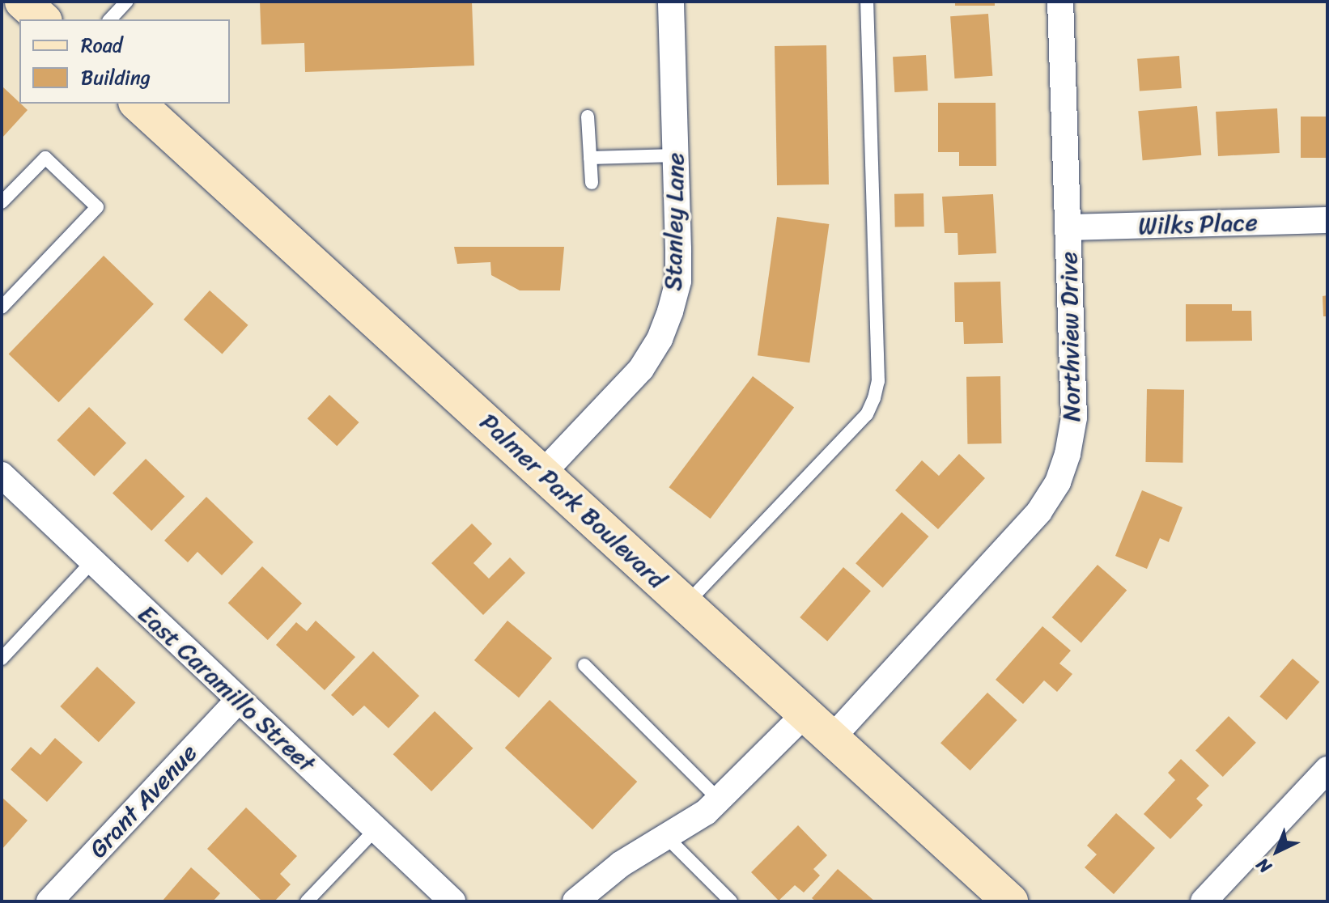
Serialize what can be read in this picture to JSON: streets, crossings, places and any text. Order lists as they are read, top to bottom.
{
  "streets": {
    "main road": ["Palmer Park Boulevard"],
    "street": [
      "Stanley Lane",
      "Wilks Place",
      "Northview Drive",
      "East Caramillo Street",
      "Grant Avenue"
    ]
  },
  "crossings": [
    ["Stanley Lane", "Palmer Park Boulevard"],
    ["Wilks Place", "Northview Drive"],
    ["Northview Drive", "Palmer Park Boulevard"],
    ["East Caramillo Street", "Grant Avenue"]
  ],
  "legend": ["Road", "Building"],
  "north": "bottom left"
}
